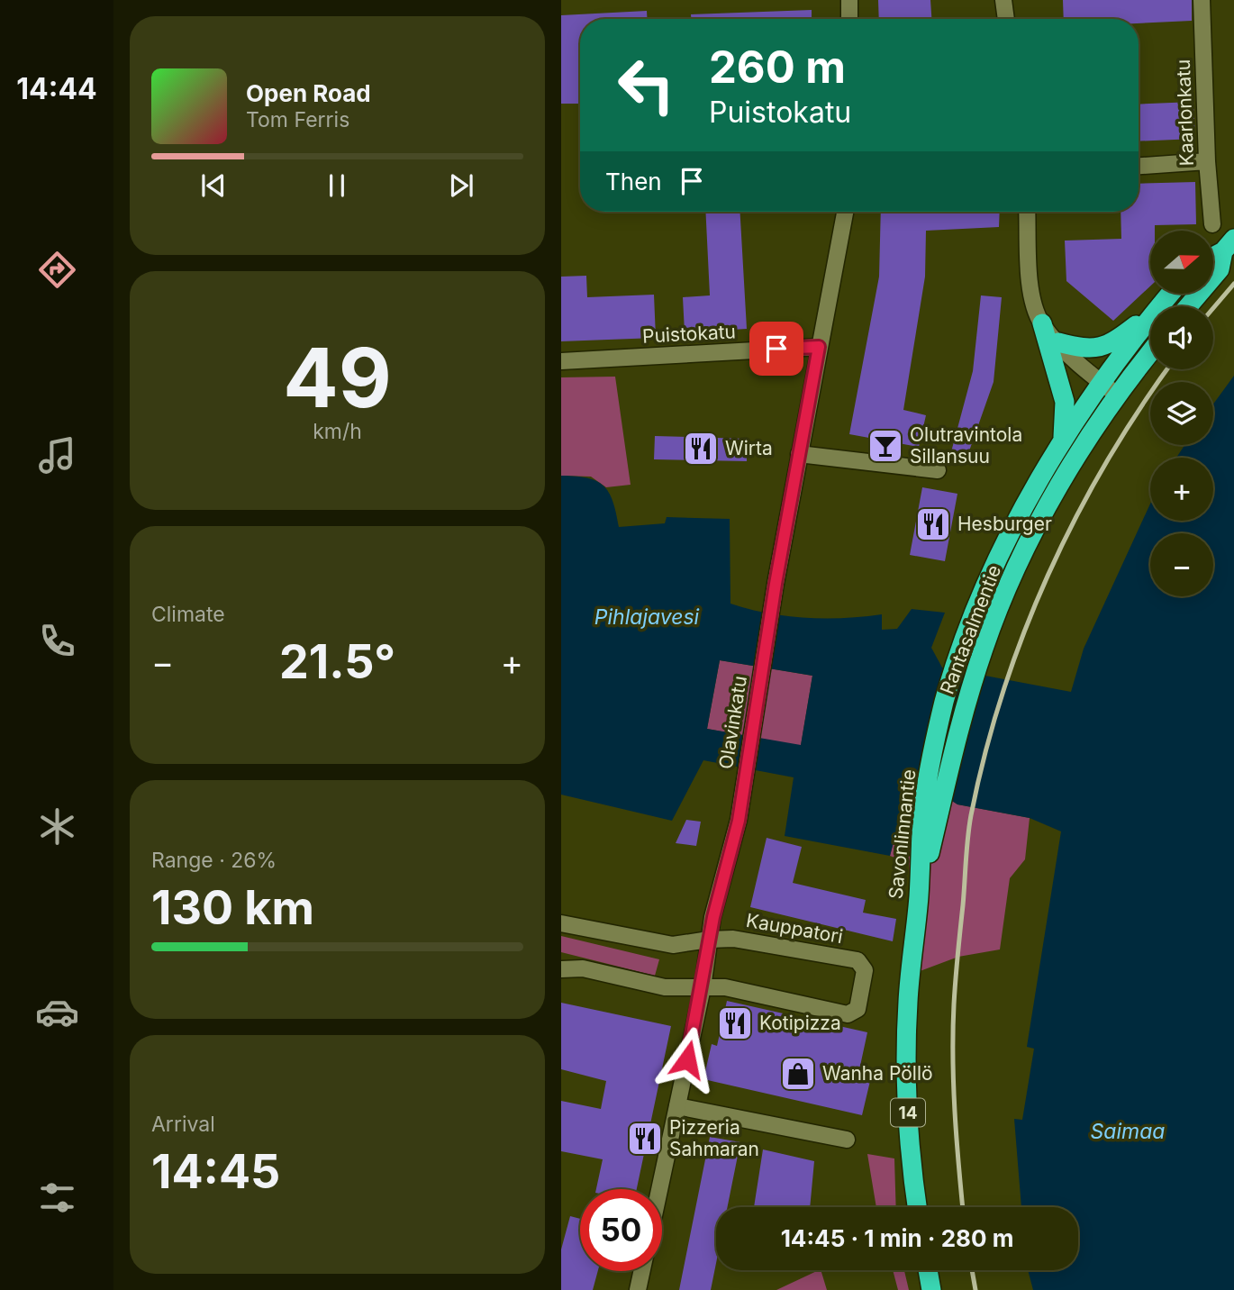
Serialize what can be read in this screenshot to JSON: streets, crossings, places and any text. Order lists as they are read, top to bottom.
{
  "streets": {
    "highway": ["Rantasalmentie", "Savonlinnantie", "14"],
    "street": [
      "Kaarlonkatu",
      "Puistokatu",
      "Olavinkatu",
      "Kauppatori"
    ]
  },
  "crossings": [
    ["Puistokatu", "Olavinkatu"],
    ["Rantasalmentie", "Savonlinnantie"],
    ["Olavinkatu", "Kauppatori"]
  ],
  "water": ["Pihlajavesi", "Saimaa"],
  "places": {
    "bar": ["Olutravintola Sillansuu"],
    "restaurant": [
      "Wirta",
      "Hesburger",
      "Kotipizza",
      "Pizzeria Sahmaran"
    ],
    "shop": ["Wanha Pöllö"]
  },
  "north": "right",
  "page": {
    "tabs": "14:44",
    "turn": ["260 m", "Puistokatu"],
    "song": ["Open Road", "Tom Ferris"],
    "then": "Then",
    "map_buttons": ["+", "−"],
    "tile": [
      ["49", "km/h"],
      "Climate",
      ["Range · 26%", "130 km"],
      ["Arrival", "14:45"]
    ],
    "heat": ["−", "21.5°", "+"],
    "limit": "50",
    "trip": "14:45 · 1 min · 280 m"
  }
}
